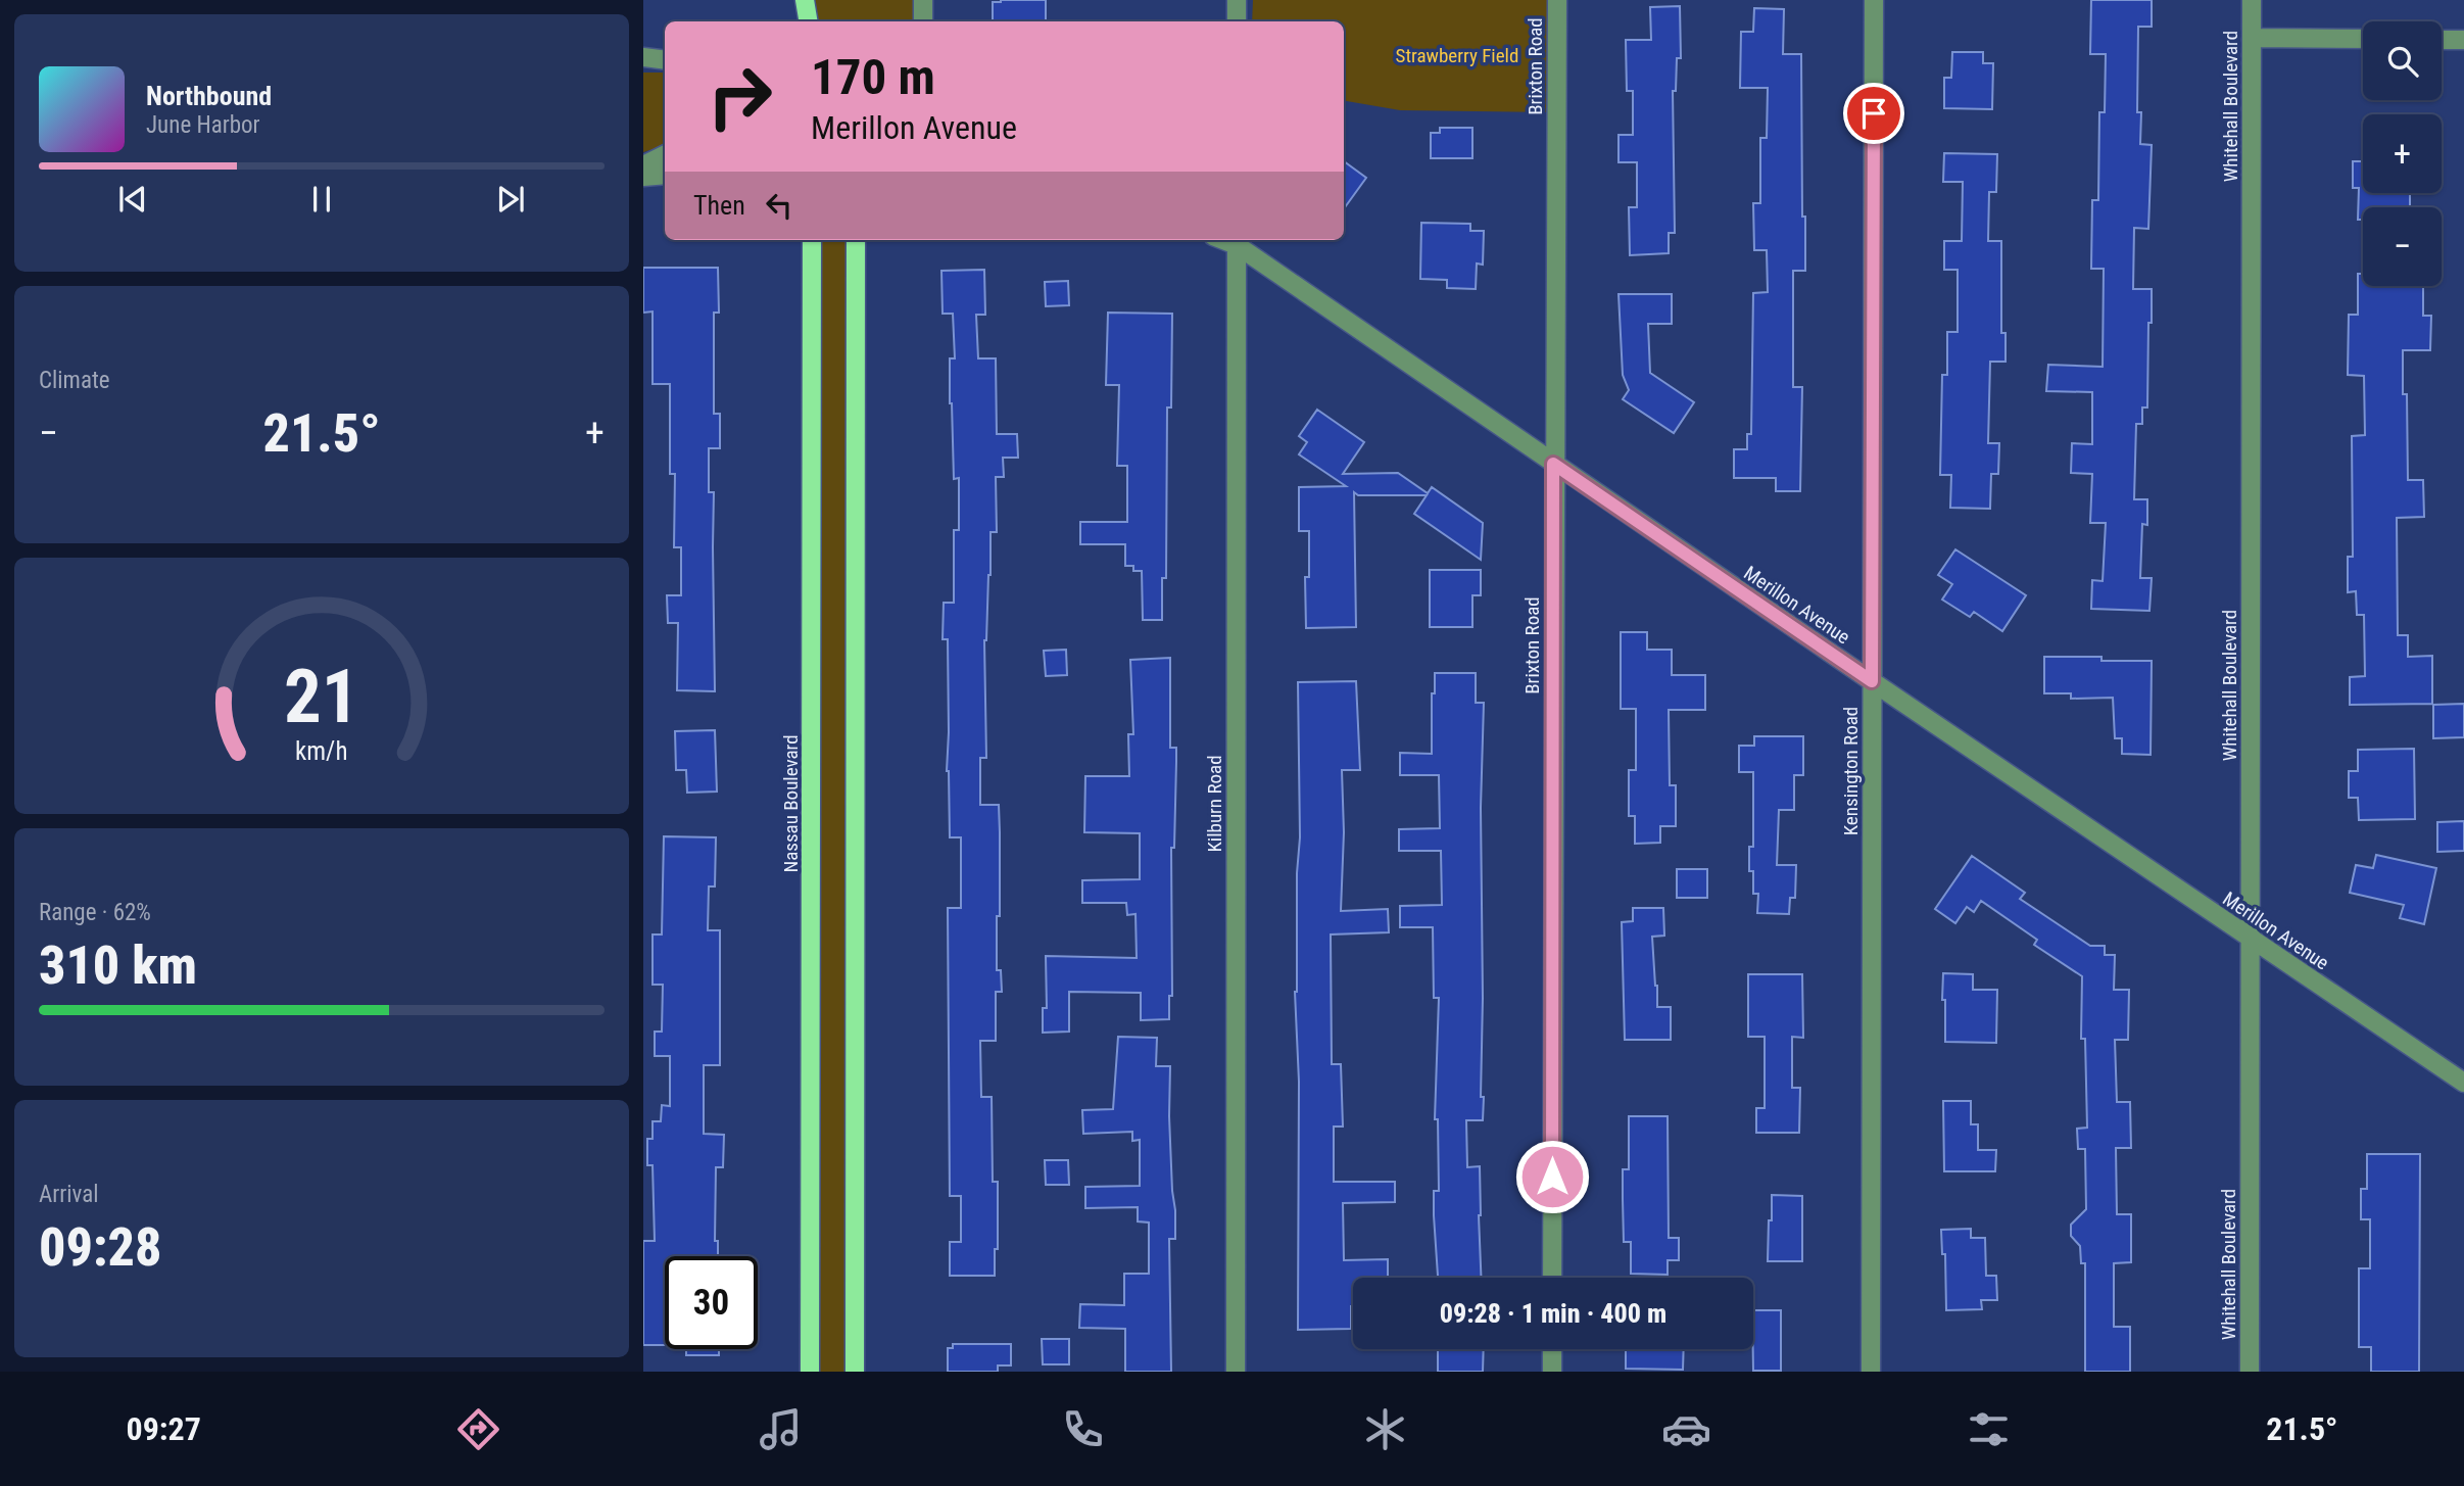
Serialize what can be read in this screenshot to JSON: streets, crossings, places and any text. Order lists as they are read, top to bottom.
{
  "streets": {
    "main road": ["Nassau Boulevard"],
    "street": [
      "Brixton Road",
      "Whitehall Boulevard",
      "Merillon Avenue",
      "Kensington Road",
      "Kilburn Road"
    ]
  },
  "crossings": [
    ["Brixton Road", "Merillon Avenue"],
    ["Whitehall Boulevard", "Merillon Avenue"],
    ["Merillon Avenue", "Kensington Road"],
    ["Merillon Avenue", "Kilburn Road"]
  ],
  "parks": ["Strawberry Field"],
  "page": {
    "map_buttons": ["+", "−"],
    "turn": ["170 m", "Merillon Avenue"],
    "song": ["Northbound", "June Harbor"],
    "then": "Then",
    "tile": [
      "Climate",
      ["Range · 62%", "310 km"],
      ["Arrival", "09:28"]
    ],
    "heat": ["−", "21.5°", "+"],
    "limit": "30",
    "trip": "09:28 · 1 min · 400 m",
    "tabs": ["09:27", "21.5°"],
    "gauge": ["21", "km/h"]
  }
}
